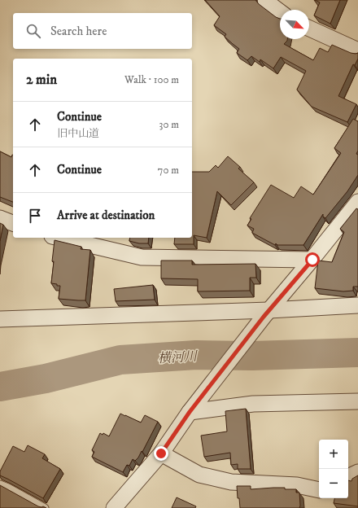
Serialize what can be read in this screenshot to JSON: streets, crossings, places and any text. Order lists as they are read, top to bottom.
{
  "water": ["横河川"],
  "north": "bottom right",
  "page": {
    "search": "Search here",
    "heading": ["2 min", "Walk · 100 m"],
    "list": [
      ["Continue", "旧中山道", "30 m"],
      ["Continue", "70 m"],
      "Arrive at destination"
    ],
    "map_buttons": ["+", "−"]
  }
}
